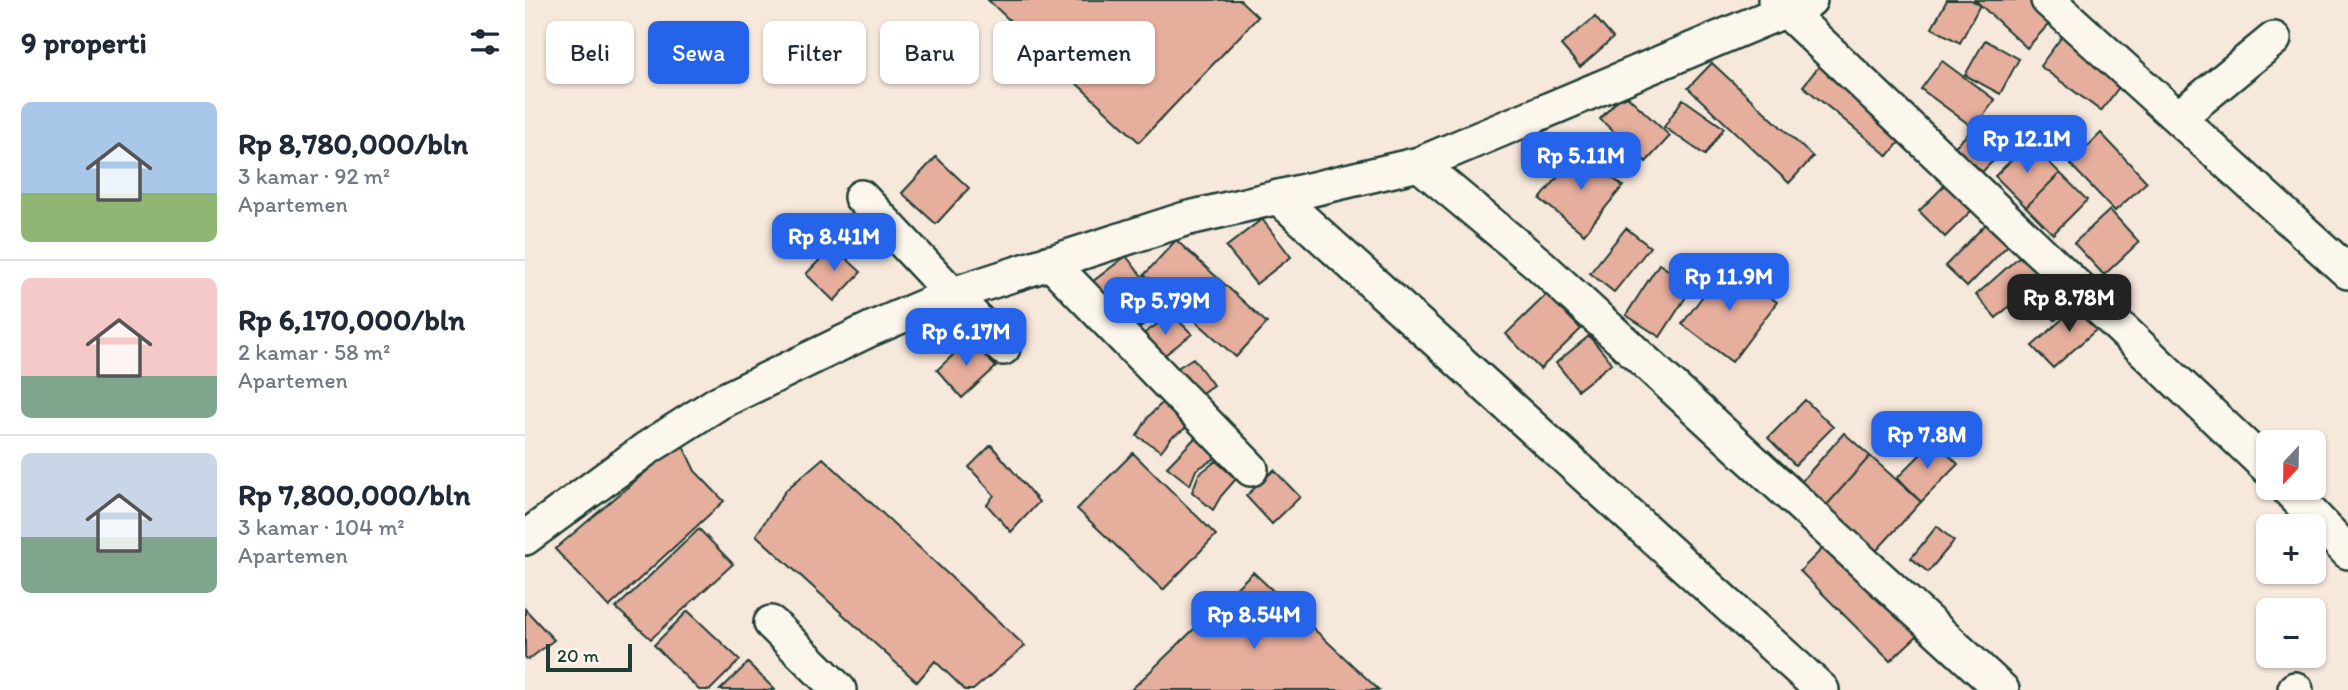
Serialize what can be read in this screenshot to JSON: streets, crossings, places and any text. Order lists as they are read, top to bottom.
{
  "scale_bar": "20 m",
  "north": "bottom",
  "page": {
    "heading": "9 properti",
    "chip": [
      "Beli",
      "Sewa",
      "Filter",
      "Baru",
      "Apartemen"
    ],
    "list": [
      {
        "name": "Rp 8,780,000/bln",
        "note": "3 kamar · 92 m² · Apartemen"
      },
      {
        "name": "Rp 6,170,000/bln",
        "note": "2 kamar · 58 m² · Apartemen"
      },
      {
        "name": "Rp 7,800,000/bln",
        "note": "3 kamar · 104 m² · Apartemen"
      }
    ],
    "price": [
      "Rp 12.1M",
      "Rp 5.11M",
      "Rp 8.41M",
      "Rp 11.9M",
      "Rp 8.78M",
      "Rp 5.79M",
      "Rp 6.17M",
      "Rp 7.8M",
      "Rp 8.54M"
    ],
    "map_buttons": ["+", "−"],
    "scale": "20 m"
  }
}
